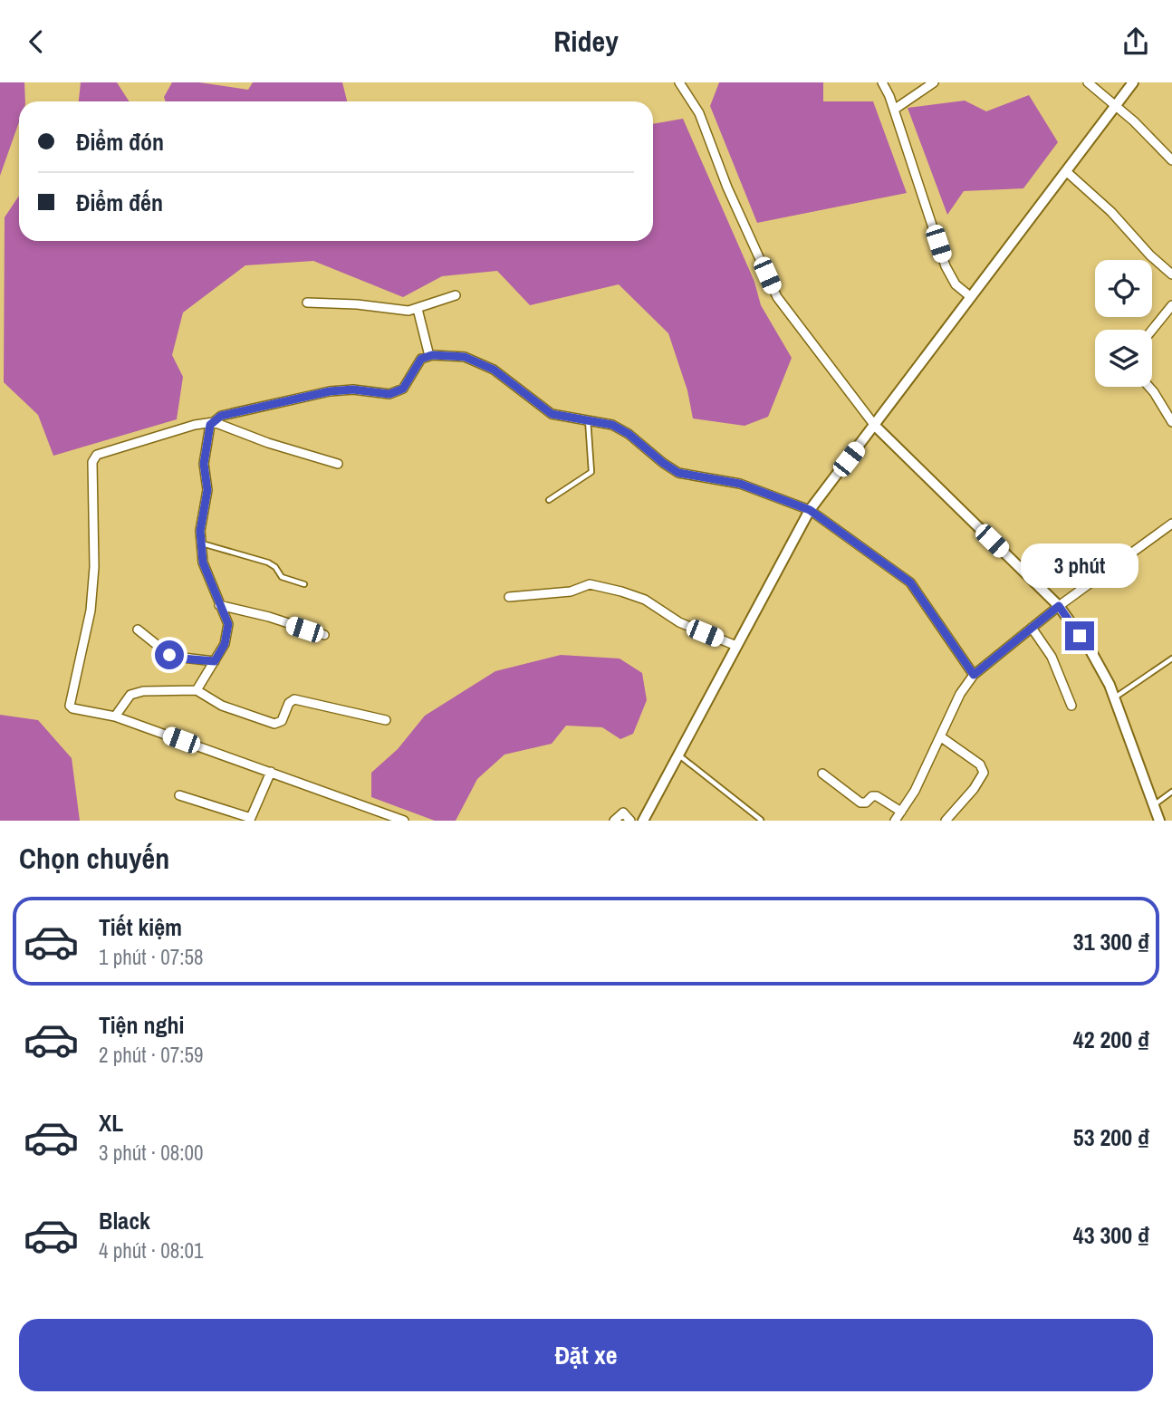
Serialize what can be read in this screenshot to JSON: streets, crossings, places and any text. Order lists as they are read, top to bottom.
{
  "page": {
    "header": "Ridey",
    "banner": ["Điểm đón", "Điểm đến"],
    "bubble": "3 phút",
    "heading": "Chọn chuyến",
    "list": [
      {
        "name": "Tiết kiệm",
        "note": "1 phút · 07:58",
        "value": "31 300 ₫"
      },
      {
        "name": "Tiện nghi",
        "note": "2 phút · 07:59",
        "value": "42 200 ₫"
      },
      {
        "name": "XL",
        "note": "3 phút · 08:00",
        "value": "53 200 ₫"
      },
      {
        "name": "Black",
        "note": "4 phút · 08:01",
        "value": "43 300 ₫"
      }
    ],
    "buttons": "Đặt xe"
  }
}
